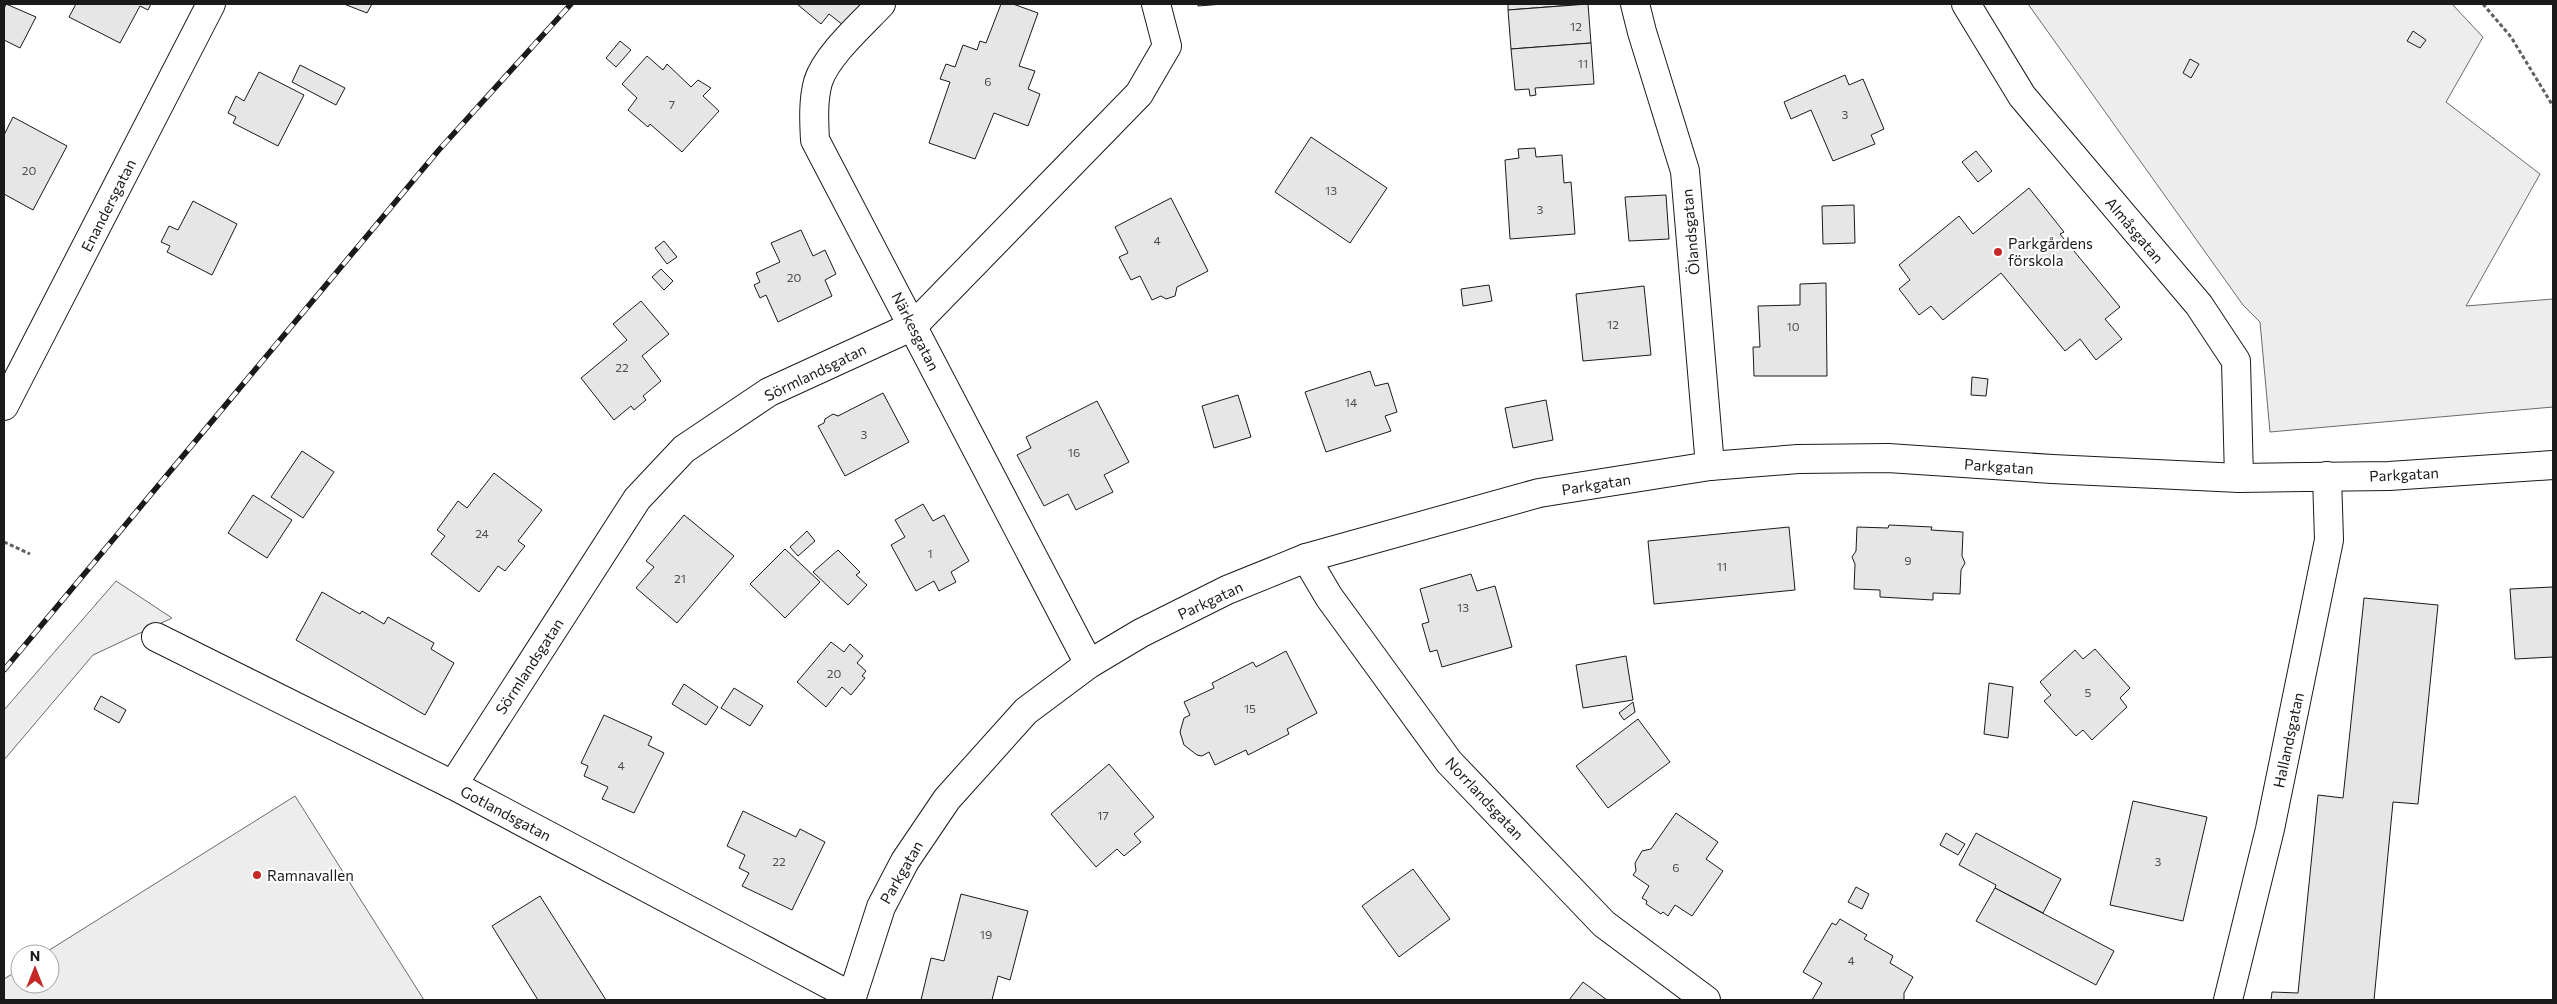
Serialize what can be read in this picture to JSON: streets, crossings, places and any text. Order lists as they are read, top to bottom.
{
  "streets": {
    "street": [
      "Enandersgatan",
      "Almåsgatan",
      "Ölandsgatan",
      "Närkesgatan",
      "Sörmlandsgatan",
      "Parkgatan",
      "Hallandsgatan",
      "Norrlandsgatan",
      "Gotlandsgatan"
    ]
  },
  "crossings": [
    ["Almåsgatan", "Parkgatan"],
    ["Ölandsgatan", "Parkgatan"],
    ["Närkesgatan", "Sörmlandsgatan"],
    ["Närkesgatan", "Parkgatan"],
    ["Sörmlandsgatan", "Gotlandsgatan"],
    ["Parkgatan", "Hallandsgatan"],
    ["Parkgatan", "Norrlandsgatan"],
    ["Parkgatan", "Gotlandsgatan"]
  ],
  "places": ["Parkgårdens förskola", "Ramnavallen"],
  "house_numbers": [
    "12",
    "11",
    "6",
    "7",
    "3",
    "20",
    "13",
    "3",
    "4",
    "20",
    "12",
    "10",
    "22",
    "14",
    "3",
    "16",
    "24",
    "1",
    "9",
    "11",
    "21",
    "13",
    "20",
    "5",
    "15",
    "4",
    "17",
    "22",
    "3",
    "6",
    "19",
    "4"
  ],
  "north": "top"
}
